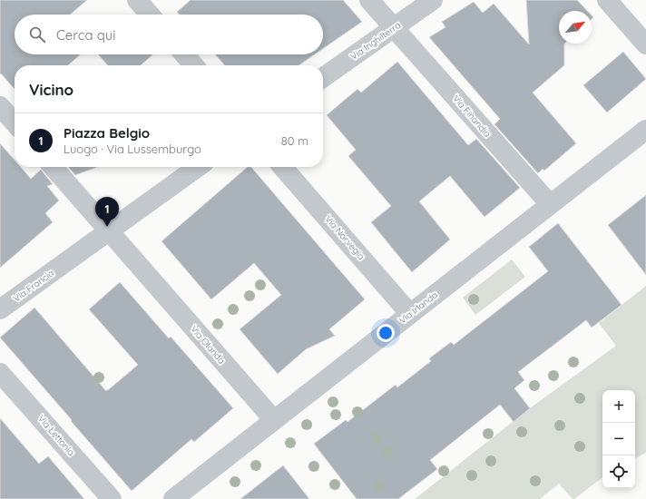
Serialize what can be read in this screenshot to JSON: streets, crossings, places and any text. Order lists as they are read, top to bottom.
{
  "streets": {
    "street": [
      "Via Inghilterra",
      "Via Finandia",
      "Via Norvegia",
      "Via Francia",
      "Via Irlanda",
      "Via Olanda",
      "Via Lettonia"
    ]
  },
  "crossings": [
    ["Via Inghilterra", "Via Finandia"],
    ["Via Finandia", "Via Irlanda"],
    ["Via Norvegia", "Via Irlanda"],
    ["Via Francia", "Via Olanda"],
    ["Via Irlanda", "Via Olanda"]
  ],
  "north": "top right",
  "page": {
    "search": "Cerca qui",
    "heading": "Vicino",
    "list": [
      {
        "mark": "1",
        "name": "Piazza Belgio",
        "note": "Luogo · Via Lussemburgo",
        "value": "80 m"
      }
    ],
    "pins": "1",
    "map_buttons": ["+", "−"]
  }
}
